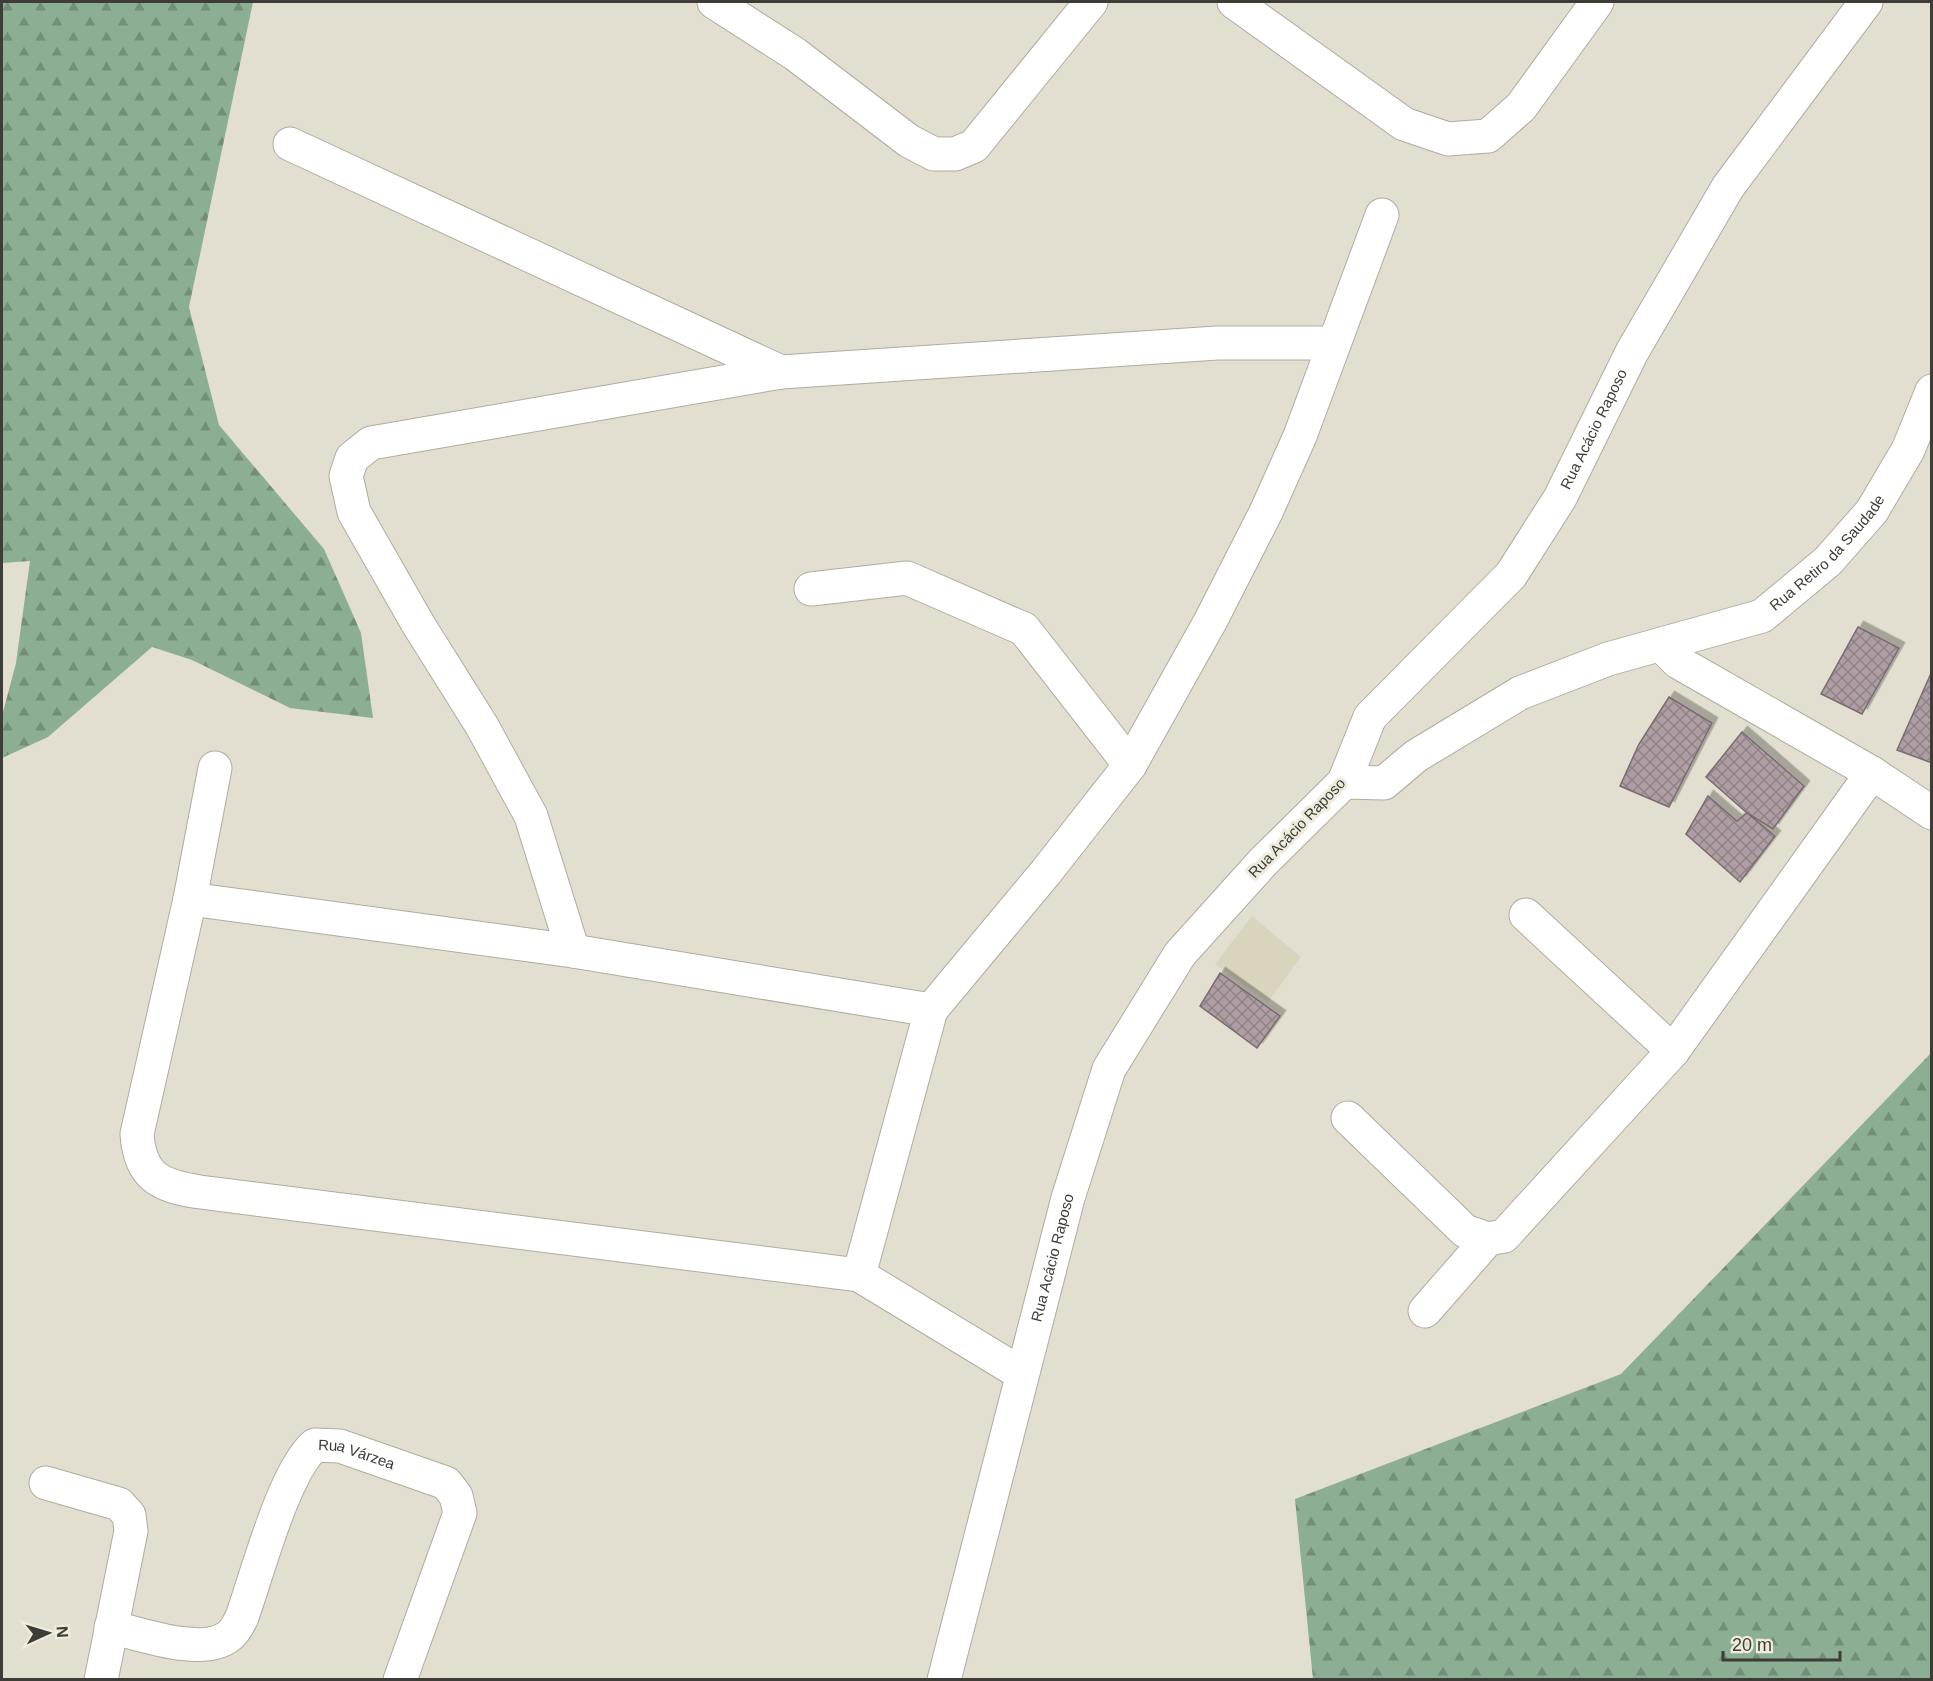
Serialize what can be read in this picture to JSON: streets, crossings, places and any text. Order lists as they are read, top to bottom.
{
  "streets": {
    "street": ["Rua Acácio Raposo", "Rua Retiro da Saudade", "Rua Várzea"]
  },
  "crossings": [
    ["Rua Acácio Raposo", "Rua Retiro da Saudade"]
  ],
  "scale_bar": "20 m",
  "north": "right"
}
